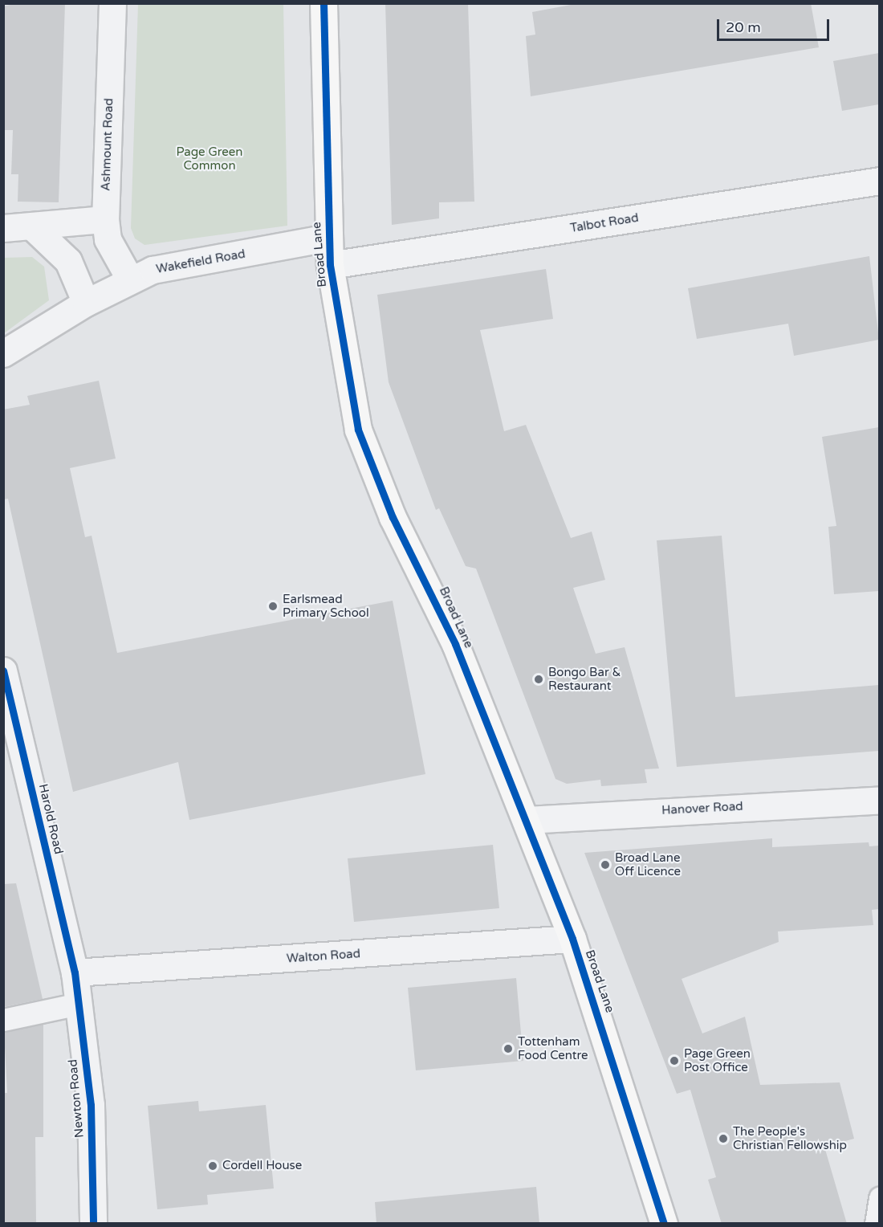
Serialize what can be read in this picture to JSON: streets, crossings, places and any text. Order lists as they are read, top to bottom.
{
  "streets": {
    "main road": ["Broad Lane"],
    "street": [
      "Ashmount Road",
      "Talbot Road",
      "Wakefield Road",
      "Hanover Road",
      "Harold Road",
      "Walton Road",
      "Newton Road"
    ]
  },
  "crossings": [
    ["Ashmount Road", "Wakefield Road"],
    ["Talbot Road", "Broad Lane"],
    ["Broad Lane", "Wakefield Road"],
    ["Broad Lane", "Hanover Road"],
    ["Broad Lane", "Walton Road"],
    ["Harold Road", "Walton Road"],
    ["Harold Road", "Newton Road"],
    ["Walton Road", "Newton Road"]
  ],
  "parks": ["Page Green Common"],
  "places": [
    "Earlsmead Primary School",
    "Bongo Bar & Restaurant",
    "Broad Lane Off Licence",
    "Tottenham Food Centre",
    "Page Green Post Office",
    "The People's Christian Fellowship",
    "Cordell House"
  ],
  "scale_bar": "20 m"
}
